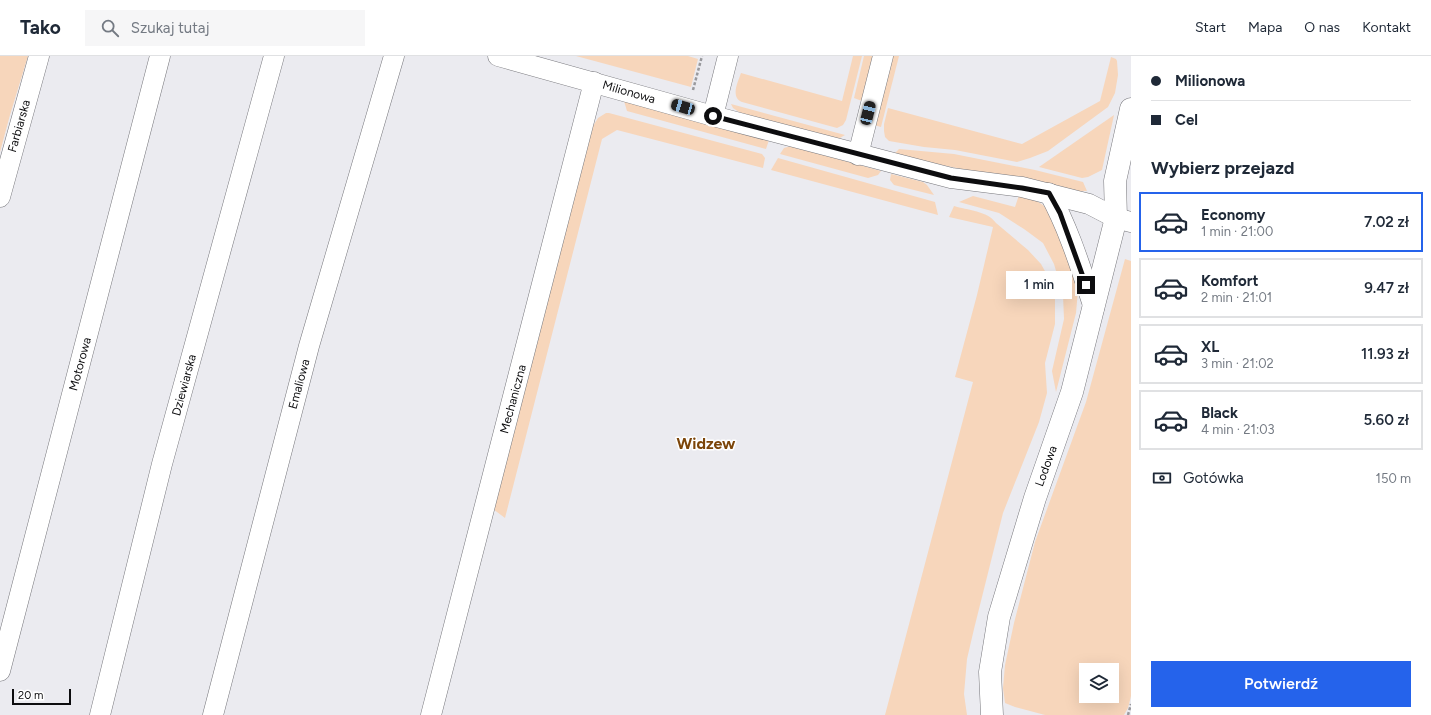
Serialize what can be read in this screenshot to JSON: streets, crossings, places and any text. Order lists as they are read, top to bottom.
{
  "streets": {
    "street": [
      "Milionowa",
      "Farbiarska",
      "Motorowa",
      "Emaliowa",
      "Dziewiarska",
      "Mechaniczna",
      "Lodowa"
    ]
  },
  "crossings": [
    ["Milionowa", "Mechaniczna"],
    ["Milionowa", "Lodowa"]
  ],
  "districts": ["Widzew"],
  "scale_bar": "20 m",
  "page": {
    "header": "Tako",
    "search": "Szukaj tutaj",
    "nav": [
      "Start",
      "Mapa",
      "O nas",
      "Kontakt"
    ],
    "banner": ["Milionowa", "Cel"],
    "heading": "Wybierz przejazd",
    "list": [
      {
        "name": "Economy",
        "note": "1 min · 21:00",
        "value": "7.02 zł"
      },
      {
        "name": "Komfort",
        "note": "2 min · 21:01",
        "value": "9.47 zł"
      },
      {
        "name": "XL",
        "note": "3 min · 21:02",
        "value": "11.93 zł"
      },
      {
        "name": "Black",
        "note": "4 min · 21:03",
        "value": "5.60 zł"
      }
    ],
    "bubble": "1 min",
    "pay": ["Gotówka", "150 m"],
    "buttons": "Potwierdź",
    "scale": "20 m"
  }
}
